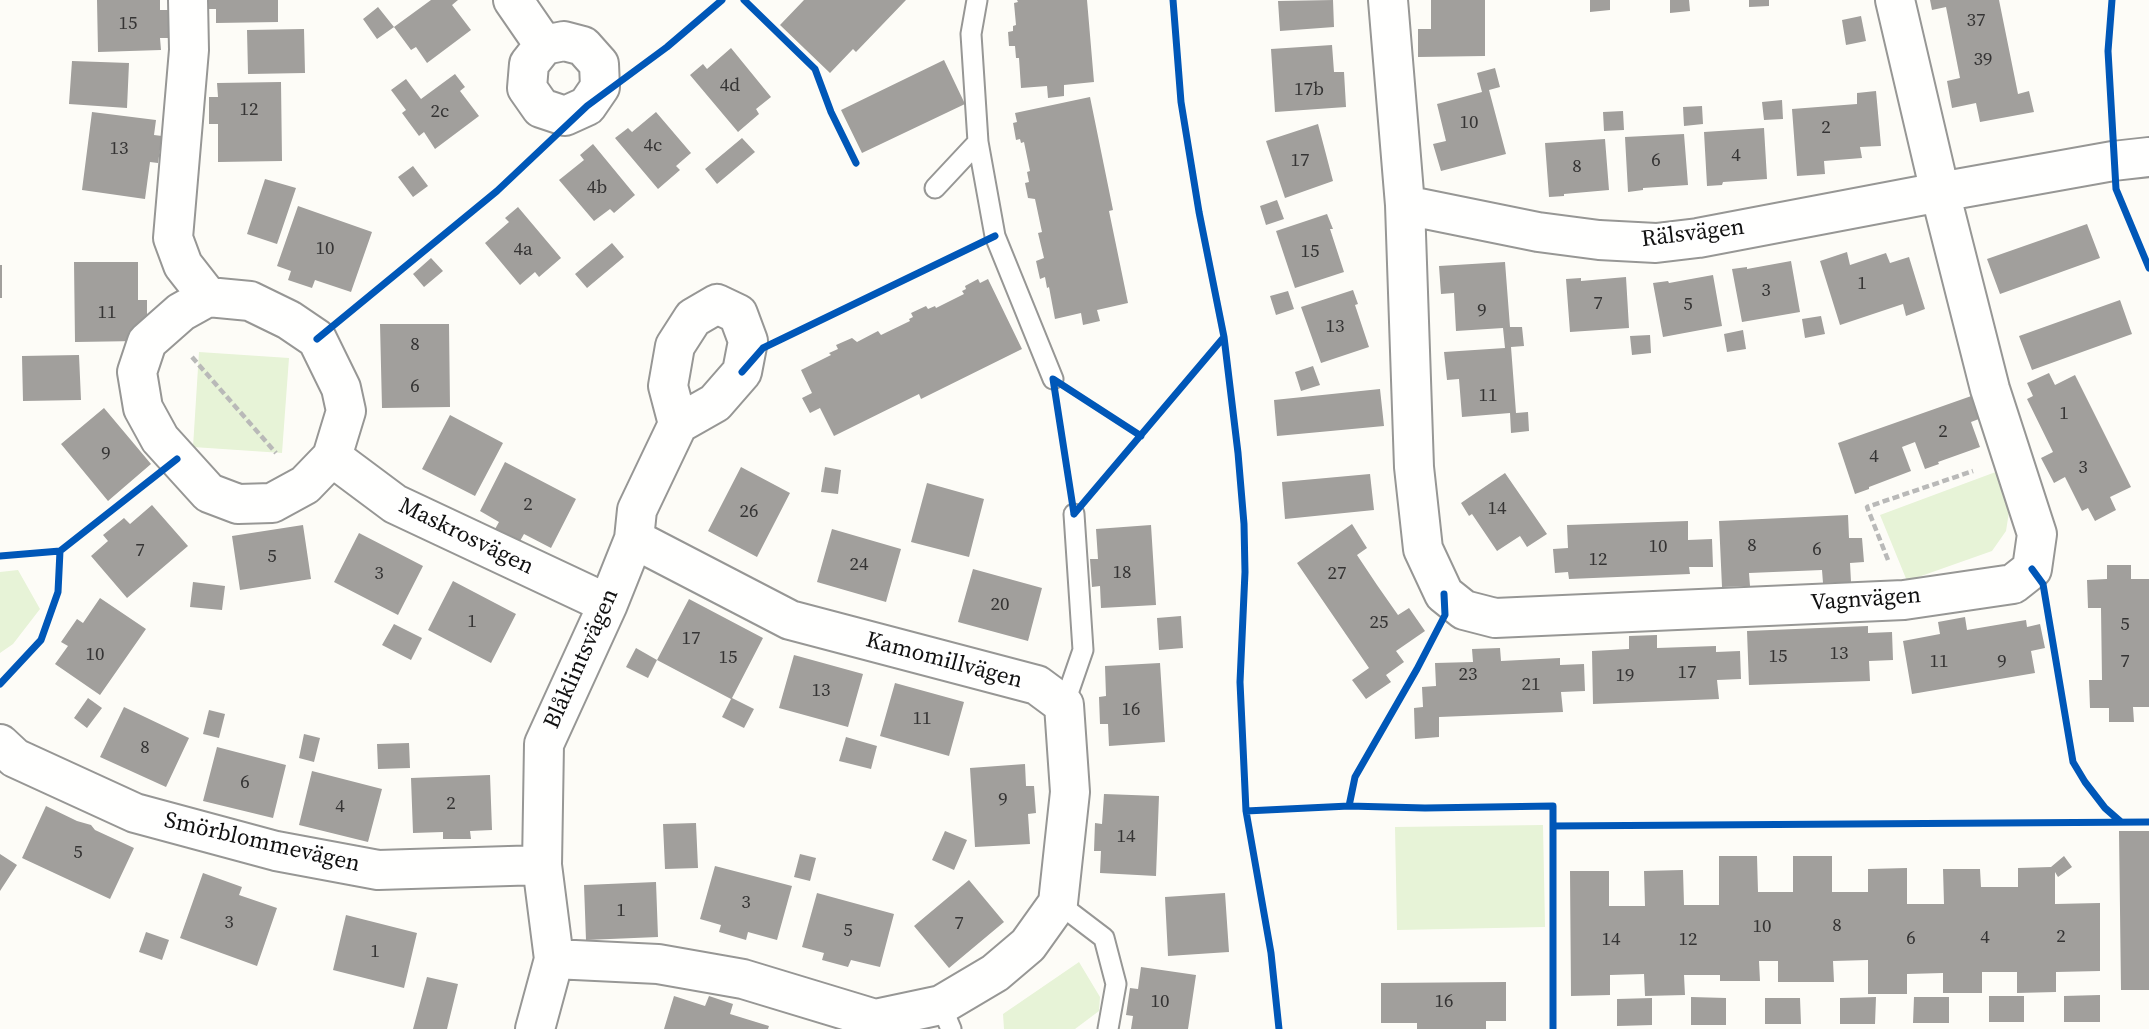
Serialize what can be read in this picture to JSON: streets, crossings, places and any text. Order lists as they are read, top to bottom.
{
  "streets": {
    "street": [
      "Rälsvägen",
      "Maskrosvägen",
      "Vagnvägen",
      "Blåklintsvägen",
      "Kamomillvägen",
      "Smörblommevägen"
    ]
  },
  "crossings": [
    ["Rälsvägen", "Vagnvägen"],
    ["Maskrosvägen", "Blåklintsvägen"],
    ["Blåklintsvägen", "Kamomillvägen"],
    ["Blåklintsvägen", "Smörblommevägen"]
  ],
  "house_numbers": [
    "37",
    "15",
    "39",
    "4d",
    "17b",
    "12",
    "2c",
    "10",
    "2",
    "4c",
    "13",
    "4",
    "17",
    "6",
    "8",
    "4b",
    "10",
    "4a",
    "15",
    "1",
    "3",
    "7",
    "5",
    "9",
    "11",
    "13",
    "8",
    "6",
    "11",
    "1",
    "2",
    "9",
    "4",
    "3",
    "2",
    "14",
    "26",
    "8",
    "10",
    "6",
    "7",
    "5",
    "12",
    "24",
    "18",
    "3",
    "27",
    "20",
    "1",
    "25",
    "5",
    "17",
    "13",
    "10",
    "15",
    "15",
    "11",
    "9",
    "7",
    "17",
    "23",
    "19",
    "21",
    "13",
    "16",
    "11",
    "8",
    "6",
    "9",
    "2",
    "4",
    "14",
    "5",
    "3",
    "1",
    "3",
    "7",
    "8",
    "10",
    "5",
    "2",
    "4",
    "6",
    "14",
    "12",
    "1",
    "10",
    "16"
  ]
}
